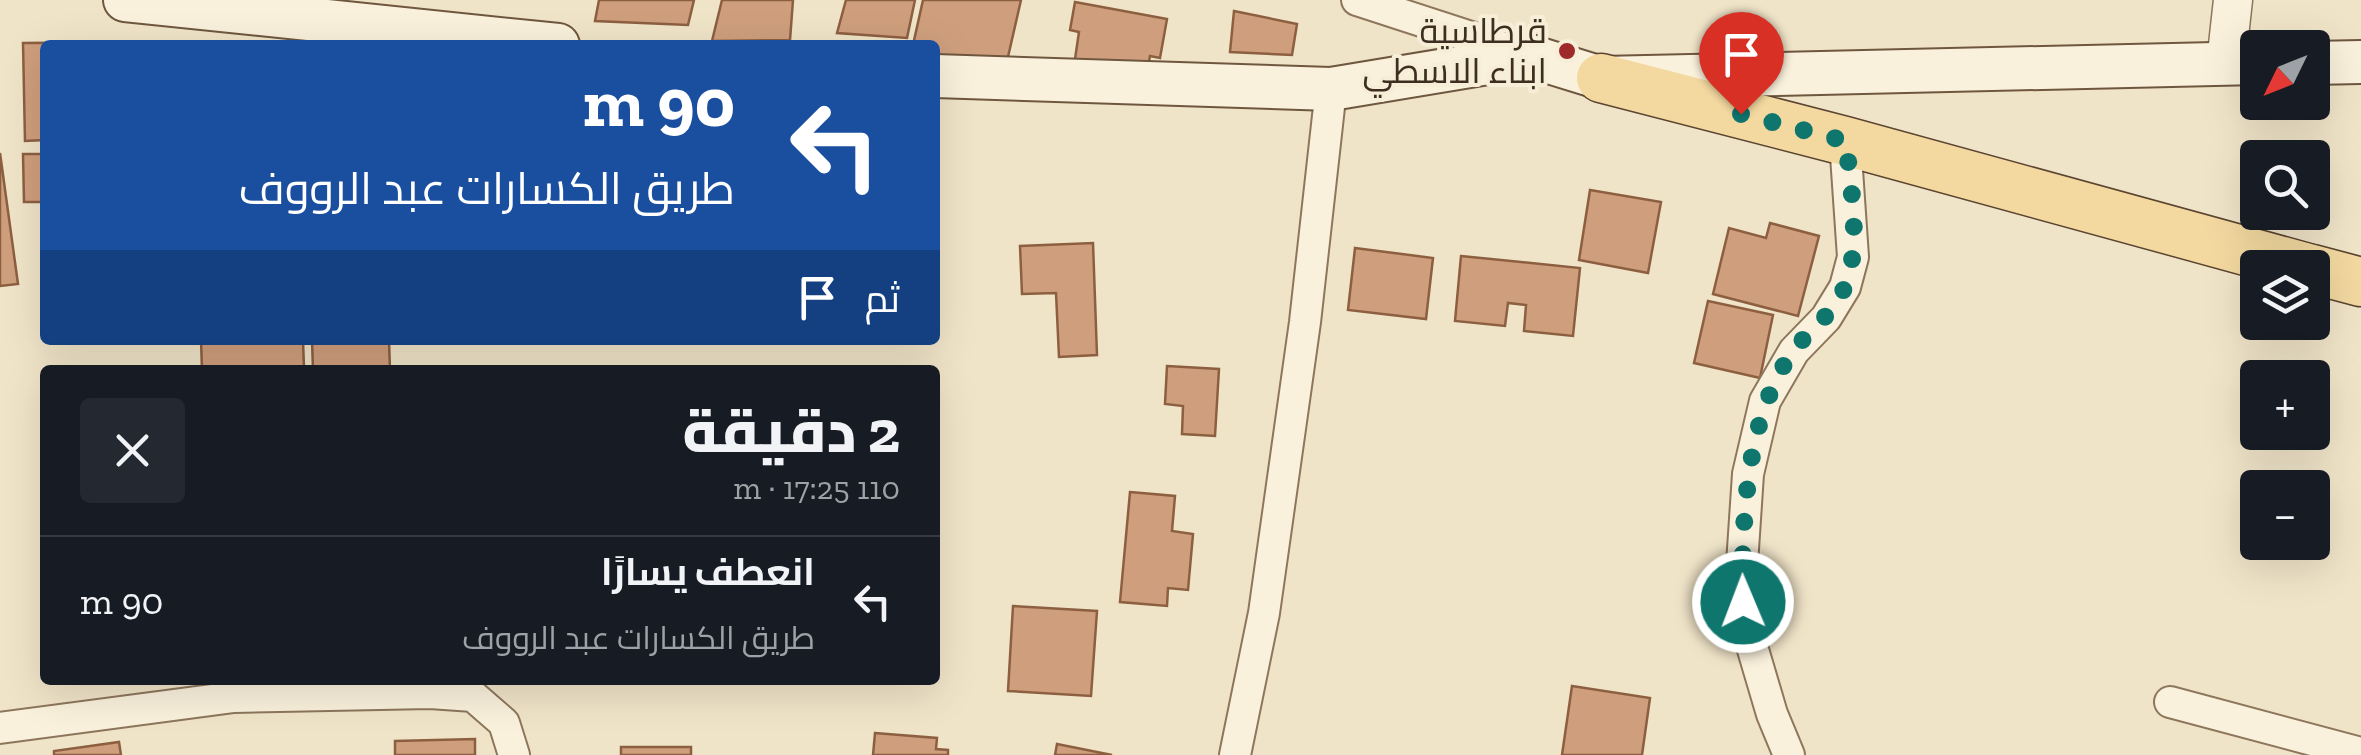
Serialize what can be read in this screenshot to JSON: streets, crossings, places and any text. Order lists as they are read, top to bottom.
{
  "places": ["قرطاسية ابناء الاسطي"],
  "north": "bottom left",
  "page": {
    "map_buttons": ["+", "−"],
    "turn": ["90 m", "طريق الكسارات عبد الرووف"],
    "then": "ثم",
    "heading": ["2 دقيقة", "110 m · 17:25"],
    "list": [
      {
        "name": "انعطف يسارًا",
        "note": "طريق الكسارات عبد الرووف",
        "value": "90 m"
      }
    ]
  }
}
